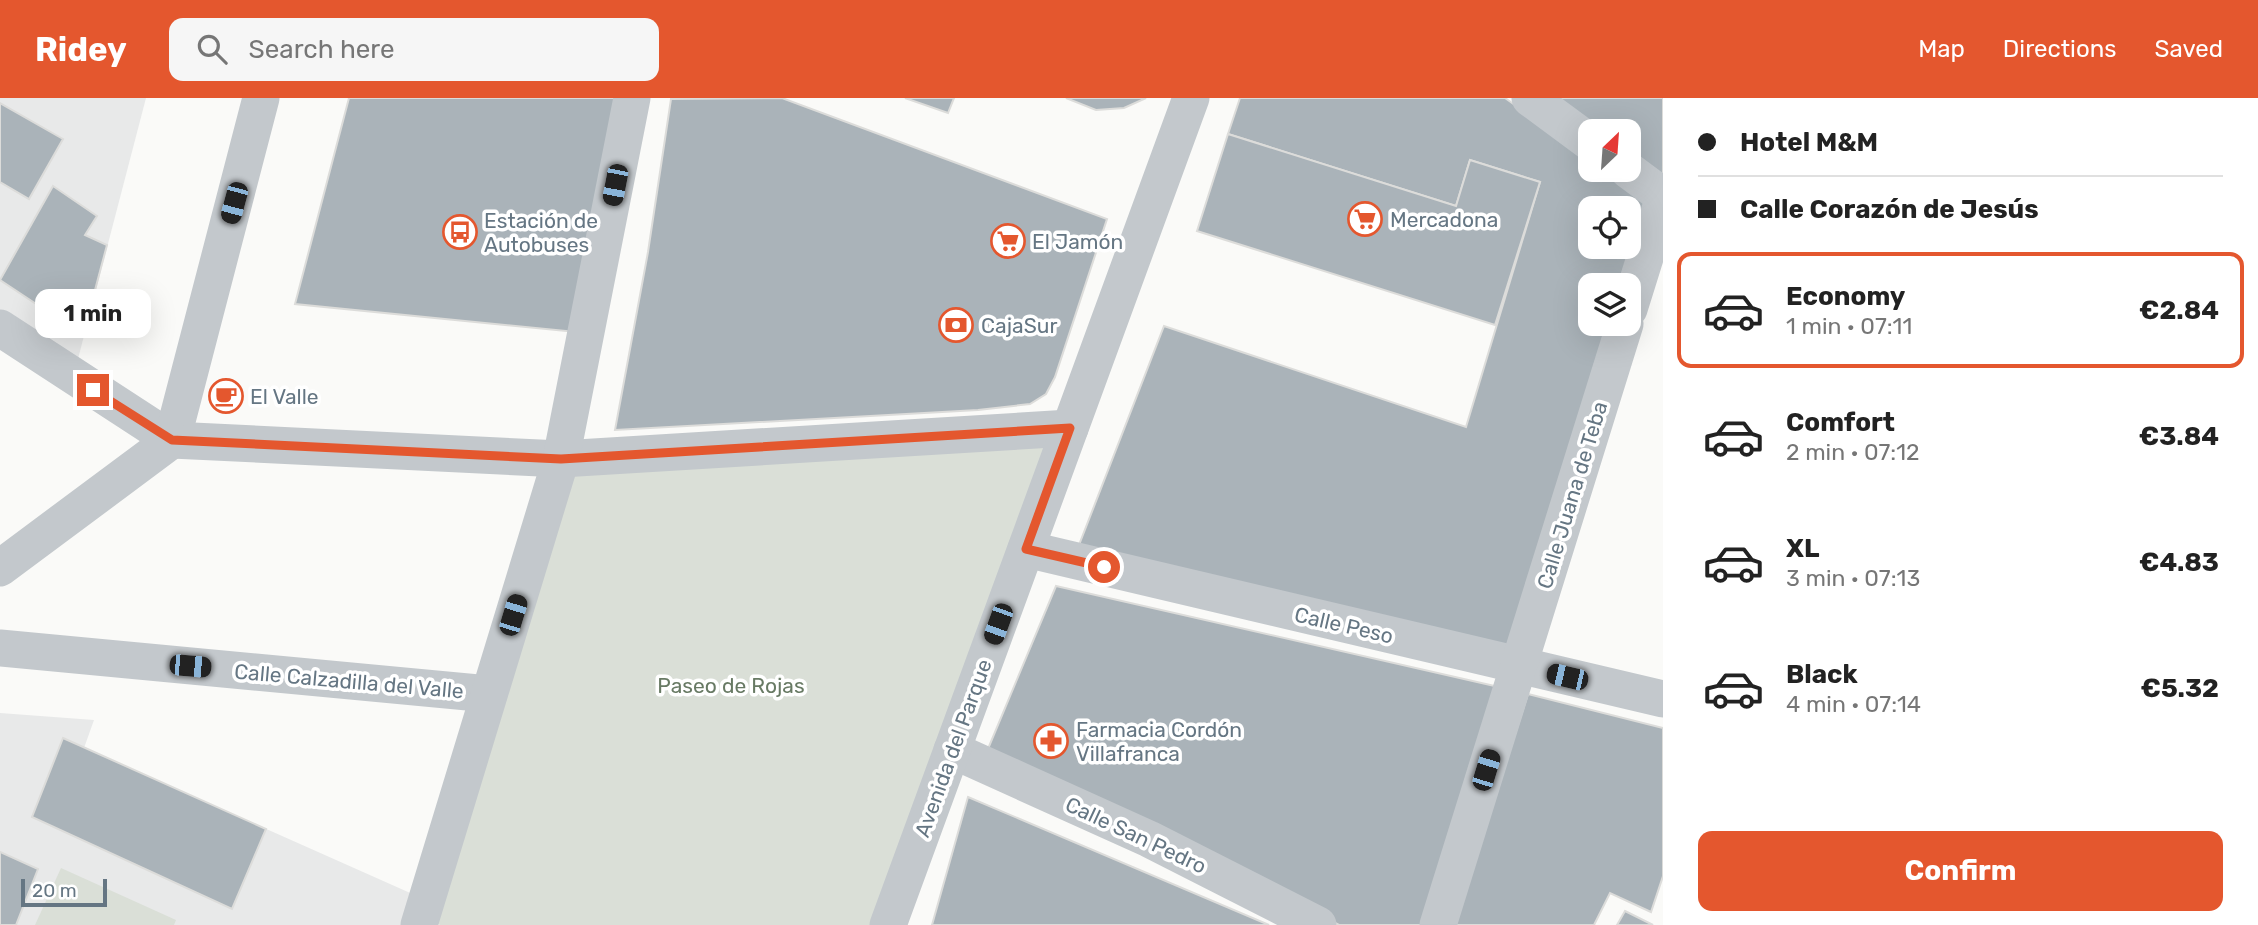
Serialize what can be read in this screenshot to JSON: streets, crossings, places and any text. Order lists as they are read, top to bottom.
{
  "streets": {
    "street": [
      "Calle Juana de Teba",
      "Calle Peso",
      "Calle Calzadilla del Valle",
      "Avenida del Parque",
      "Calle San Pedro"
    ]
  },
  "crossings": [
    ["Calle Juana de Teba", "Calle Peso"],
    ["Calle Peso", "Avenida del Parque"],
    ["Avenida del Parque", "Calle San Pedro"]
  ],
  "parks": ["Paseo de Rojas"],
  "places": {
    "supermarket": ["Mercadona", "El Jamón"],
    "bus stop": ["Estación de Autobuses"],
    "bank": ["CajaSur"],
    "cafe": ["El Valle"],
    "pharmacy": ["Farmacia Cordón Villafranca"]
  },
  "scale_bar": "20 m",
  "north": "top right",
  "page": {
    "header": "Ridey",
    "search": "Search here",
    "nav": ["Map", "Directions", "Saved"],
    "banner": ["Hotel M&M", "Calle Corazón de Jesús"],
    "list": [
      {
        "name": "Economy",
        "note": "1 min · 07:11",
        "value": "€2.84"
      },
      {
        "name": "Comfort",
        "note": "2 min · 07:12",
        "value": "€3.84"
      },
      {
        "name": "XL",
        "note": "3 min · 07:13",
        "value": "€4.83"
      },
      {
        "name": "Black",
        "note": "4 min · 07:14",
        "value": "€5.32"
      }
    ],
    "bubble": "1 min",
    "buttons": "Confirm",
    "scale": "20 m"
  }
}
